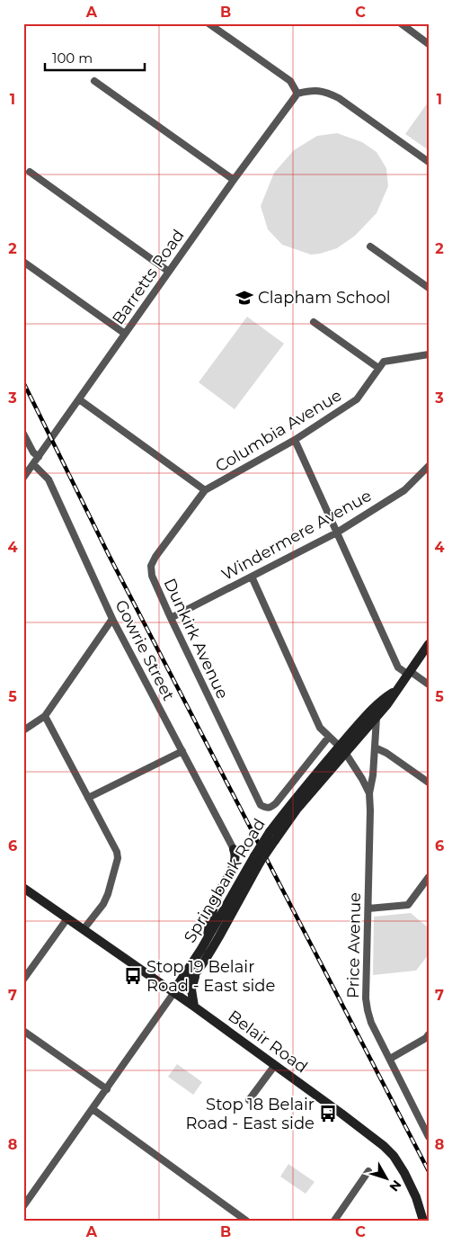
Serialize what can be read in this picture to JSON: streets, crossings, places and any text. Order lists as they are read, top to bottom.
{
  "streets": {
    "main road": ["Springbank Road", "Belair Road"],
    "street": [
      "Barretts Road",
      "Columbia Avenue",
      "Windermere Avenue",
      "Dunkirk Avenue",
      "Gowrie Street",
      "Price Avenue"
    ]
  },
  "crossings": [
    ["Barretts Road", "Gowrie Street"],
    ["Columbia Avenue", "Dunkirk Avenue"],
    ["Windermere Avenue", "Dunkirk Avenue"],
    ["Windermere Avenue", "Price Avenue"],
    ["Dunkirk Avenue", "Springbank Road"],
    ["Springbank Road", "Price Avenue"],
    ["Springbank Road", "Belair Road"]
  ],
  "places": {
    "school or university": ["Clapham School"],
    "bus stop": ["Stop 19 Belair Road - East side", "Stop 18 Belair Road - East side"]
  },
  "scale_bar": "100 m",
  "north": "bottom right",
  "grid": {
    "columns": ["A", "B", "C"],
    "rows": [
      "1",
      "2",
      "3",
      "4",
      "5",
      "6",
      "7",
      "8"
    ]
  }
}
